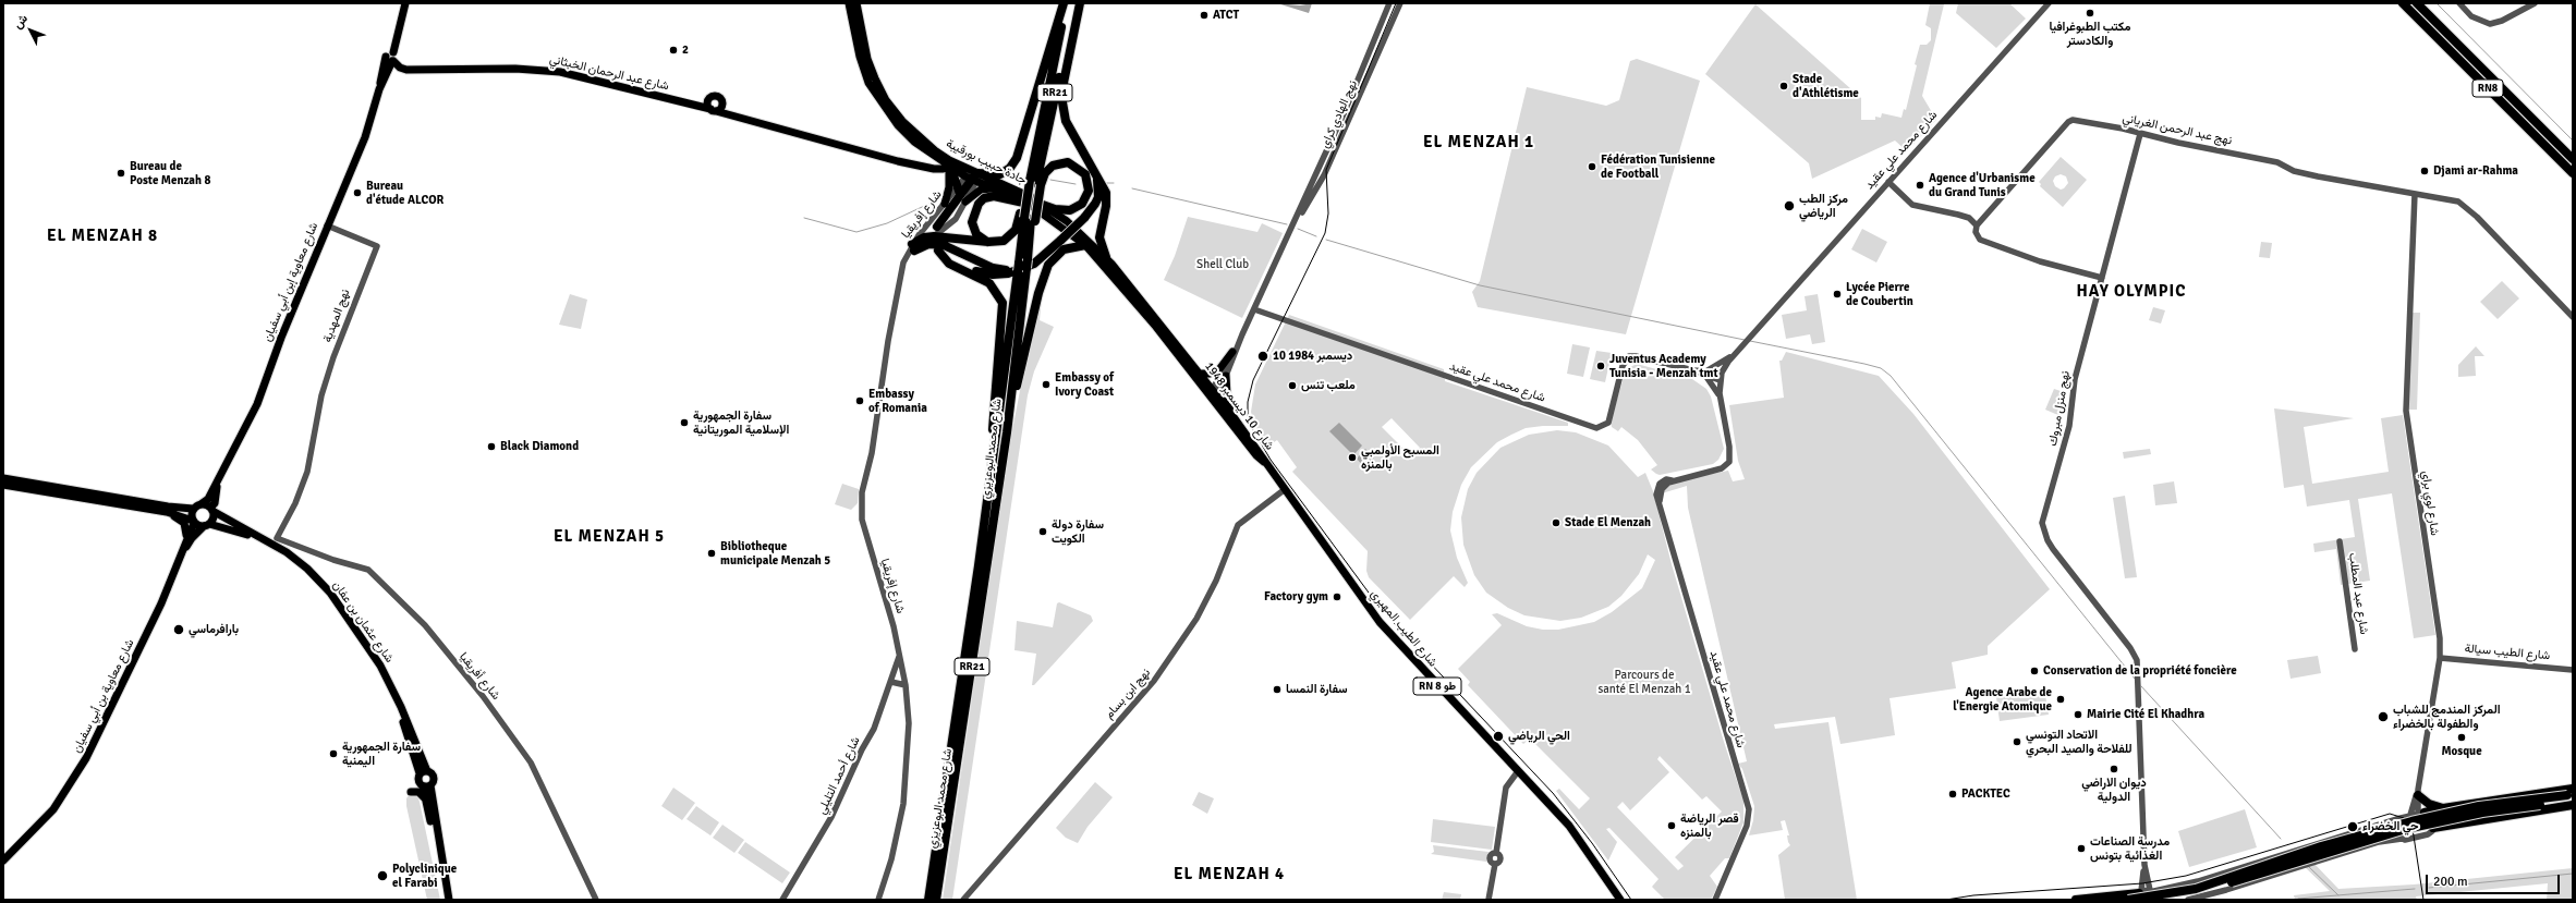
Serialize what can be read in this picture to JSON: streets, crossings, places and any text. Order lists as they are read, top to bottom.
{
  "streets": {
    "highway": ["RN8", "RR21", "شارع محمد البوعزيزي"],
    "main road": [
      "شارع عبد الرحمان الخبثاني",
      "جادة حبيب بورقيبة",
      "شارع معاوية إبن أبي سفيان",
      "شارع 10 ديسمبر 1948",
      "شارع عثمان بن عفان",
      "شارع الطيب المهيري",
      "RN 8 طو",
      "شارع معاوية بن أبي سفيان"
    ],
    "street": [
      "نهج الهادي كراي",
      "نهج عبد الرحمن الغرياني",
      "شارع محمد علي عقيد",
      "شارع إفريقيا",
      "نهج المهدية",
      "نهج منزل مبروك",
      "شارع لوي براي",
      "شارع عبد المطلب",
      "شارع الطيب سيالة",
      "شارع أفريقيا",
      "نهج ابن بسام",
      "شارع أحمد التليلي"
    ]
  },
  "crossings": [
    ["نهج الهادي كراي", "شارع محمد علي عقيد"],
    ["نهج الهادي كراي", "شارع 10 ديسمبر 1948"],
    ["نهج عبد الرحمن الغرياني", "نهج منزل مبروك"],
    ["نهج عبد الرحمن الغرياني", "شارع لوي براي"],
    ["جادة حبيب بورقيبة", "شارع إفريقيا"],
    ["جادة حبيب بورقيبة", "شارع 10 ديسمبر 1948"],
    ["شارع إفريقيا", "شارع 10 ديسمبر 1948"],
    ["شارع إفريقيا", "شارع أحمد التليلي"],
    ["شارع معاوية إبن أبي سفيان", "نهج المهدية"],
    ["شارع معاوية إبن أبي سفيان", "شارع عثمان بن عفان"],
    ["شارع معاوية إبن أبي سفيان", "شارع معاوية بن أبي سفيان"],
    ["نهج المهدية", "شارع أفريقيا"],
    ["شارع 10 ديسمبر 1948", "شارع الطيب المهيري"],
    ["شارع لوي براي", "شارع الطيب سيالة"],
    ["شارع الطيب المهيري", "نهج ابن بسام"]
  ],
  "districts": [
    "EL MENZAH 1",
    "EL MENZAH 8",
    "HAY OLYMPIC",
    "EL MENZAH 5",
    "EL MENZAH 4"
  ],
  "parks": ["Shell Club", "Parcours de santé El Menzah 1"],
  "places": [
    "مكتب الطبوغرافيا والكادستر",
    "ATCT",
    "2",
    "Stade d'Athlétisme",
    "Fédération Tunisienne de Football",
    "Djami ar-Rahma",
    "Bureau de Poste Menzah 8",
    "Agence d'Urbanisme du Grand Tunis",
    "Bureau d'étude ALCOR",
    "مركز الطب الرياضي",
    "Lycée Pierre de Coubertin",
    "10 ديسمبر 1984",
    "Juventus Academy Tunisia - Menzah tmt",
    "Embassy of Ivory Coast",
    "ملعب تنس",
    "Embassy of Romania",
    "سفارة الجمهورية الإسلامية الموريتانية",
    "Black Diamond",
    "المسبح الأولمبي بالمنزه",
    "Stade El Menzah",
    "سفارة دولة الكويت",
    "Bibliotheque municipale Menzah 5",
    "Factory gym",
    "بارافرماسي",
    "Conservation de la propriété foncière",
    "سفارة النمسا",
    "Agence Arabe de l'Energie Atomique",
    "Mairie Cité El Khadhra",
    "المركز المندمج للشباب والطفولة بالخضراء",
    "الحي الرياضي",
    "Mosque",
    "الاتحاد التونسي للفلاحة والصيد البحري",
    "سفارة الجمهورية اليمنية",
    "ديوان الاراضي الدولية",
    "PACKTEC",
    "قصر الرياضة بالمنزه",
    "حي الخضراء",
    "مدرسة الصناعات الغذائية بتونس",
    "Polyclinique el Farabi"
  ],
  "scale_bar": "200 m",
  "north": "top left"
}
